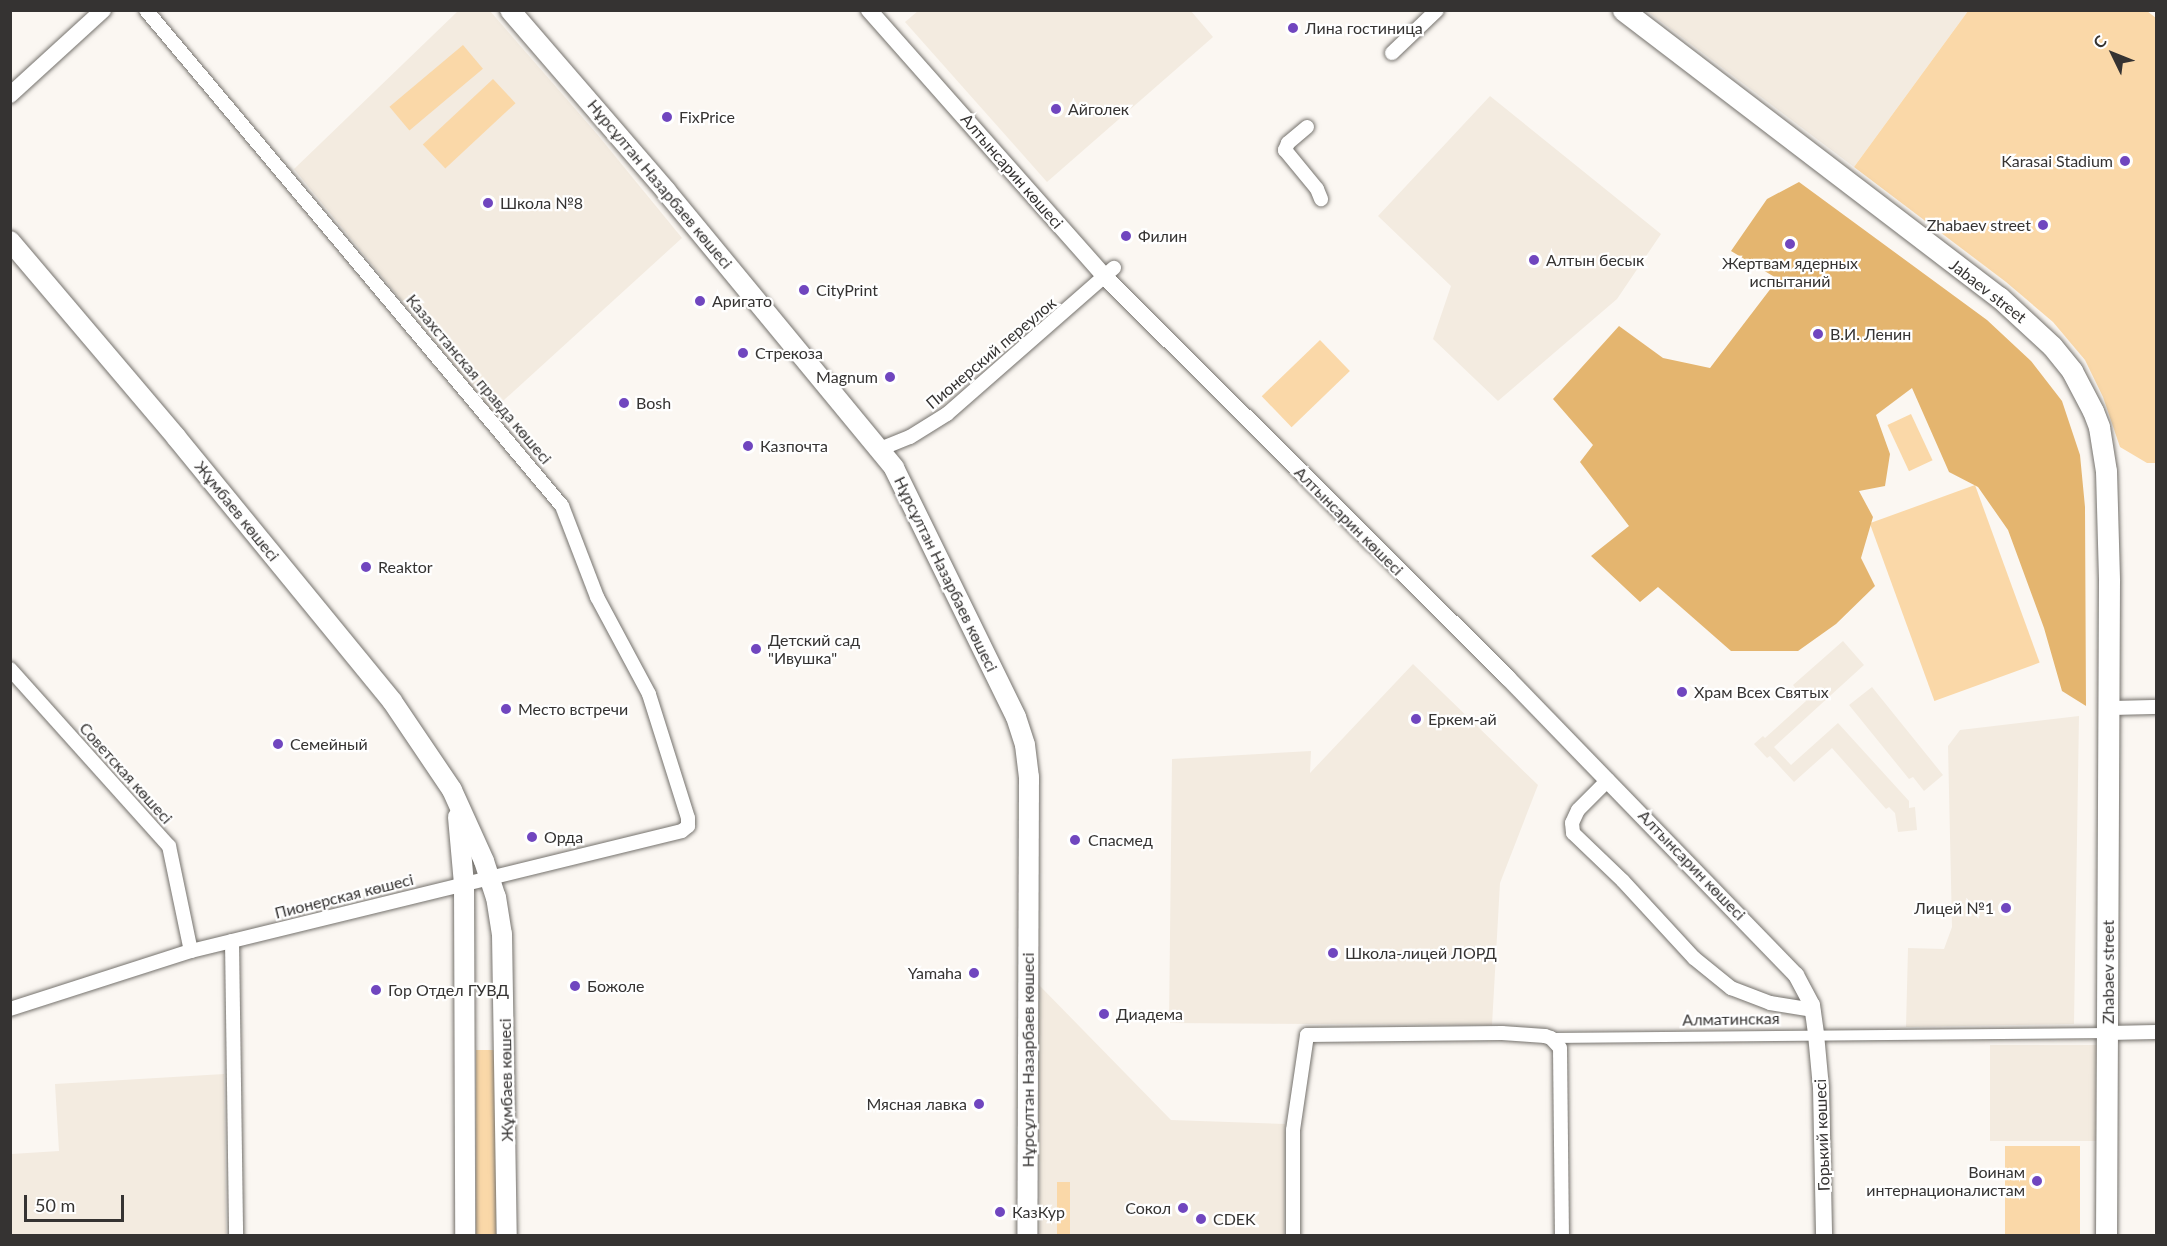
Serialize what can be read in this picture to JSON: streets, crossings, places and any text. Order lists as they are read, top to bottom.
{
  "streets": {
    "main road": [
      "Нұрсұлтан Назарбаев көшесі",
      "Jabaev street",
      "Жұмбаев көшесі",
      "Zhabaev street"
    ],
    "street": [
      "Алтынсарин көшесі",
      "Пионерский переулок",
      "Казахстанская правда көшесі",
      "Советская көшесі",
      "Пионерская көшесі",
      "Алматинская",
      "Горький көшесі"
    ]
  },
  "crossings": [
    ["Алтынсарин көшесі", "Пионерский переулок"],
    ["Алтынсарин көшесі", "Алматинская"],
    ["Алтынсарин көшесі", "Горький көшесі"],
    ["Нұрсұлтан Назарбаев көшесі", "Пионерский переулок"],
    ["Jabaev street", "Zhabaev street"],
    ["Казахстанская правда көшесі", "Пионерская көшесі"],
    ["Жұмбаев көшесі", "Пионерская көшесі"],
    ["Советская көшесі", "Пионерская көшесі"],
    ["Zhabaev street", "Алматинская"],
    ["Алматинская", "Горький көшесі"]
  ],
  "places": [
    "Лина гостиница",
    "Айголек",
    "FixPrice",
    "Karasai Stadium",
    "Школа №8",
    "Zhabaev street",
    "Филин",
    "Жертвам ядерных испытаний",
    "Алтын бесык",
    "CityPrint",
    "Аригато",
    "В.И. Ленин",
    "Стрекоза",
    "Magnum",
    "Bosh",
    "Казпочта",
    "Reaktor",
    "Детский сад \"Ивушка\"",
    "Храм Всех Святых",
    "Место встречи",
    "Еркем-ай",
    "Семейный",
    "Орда",
    "Спасмед",
    "Лицей №1",
    "Школа-лицей ЛОРД",
    "Yamaha",
    "Божоле",
    "Гор Отдел ГУВД",
    "Диадема",
    "Мясная лавка",
    "Воинам интернационалистам",
    "Сокол",
    "КазКур",
    "CDEK"
  ],
  "scale_bar": "50 m",
  "north": "top left"
}
